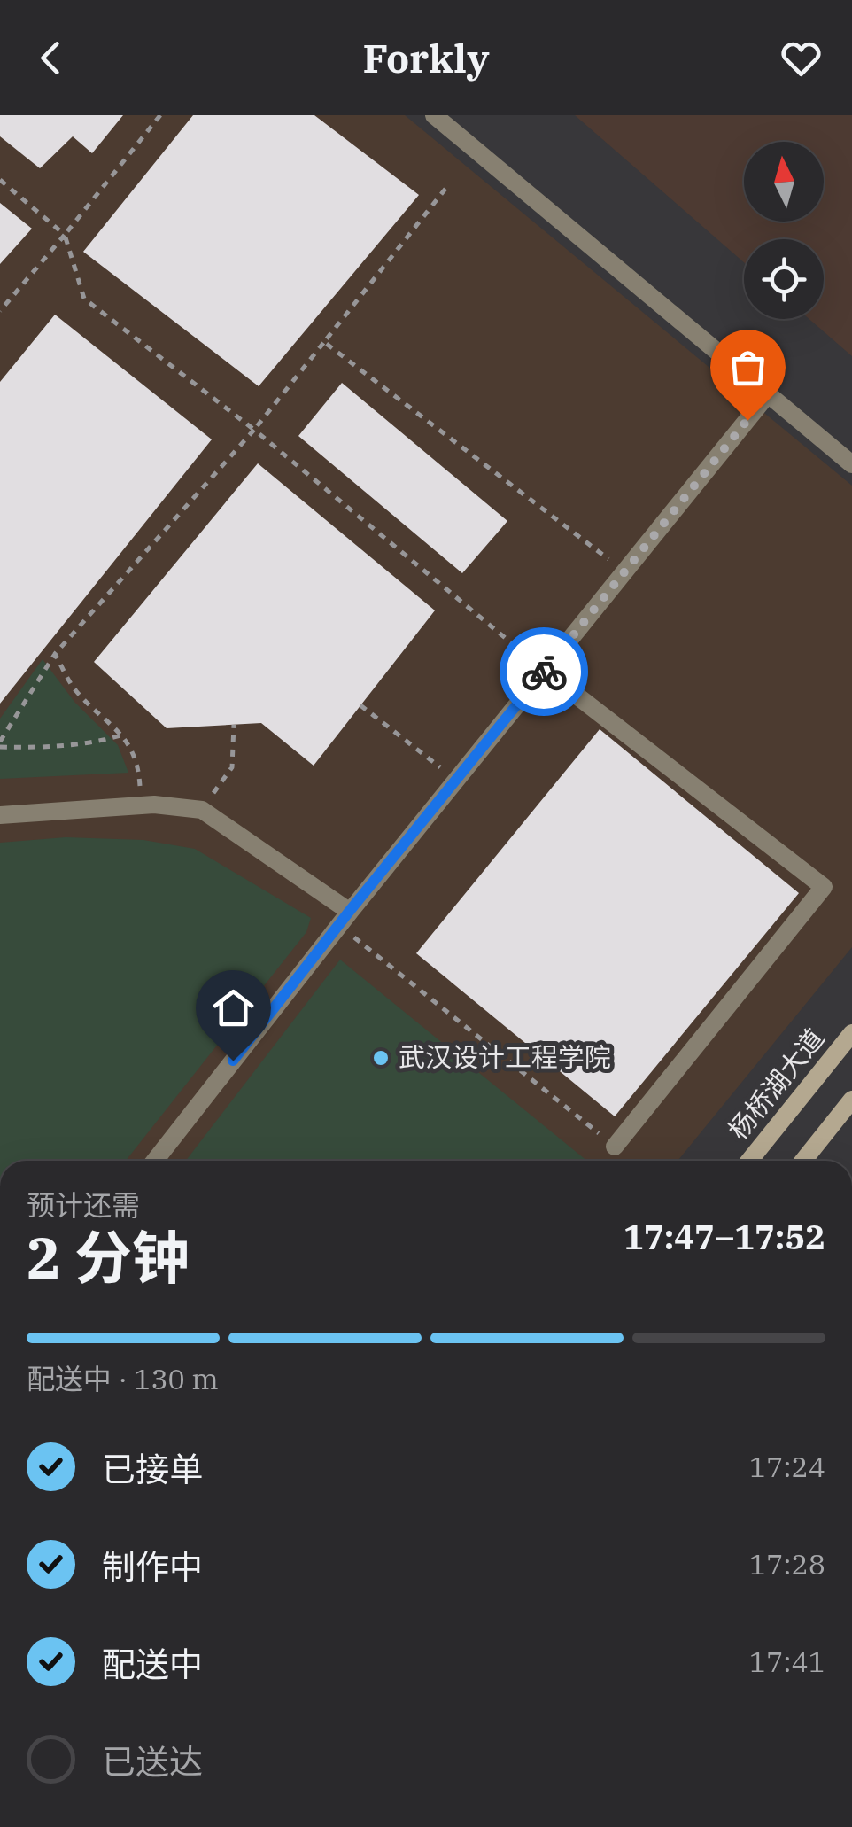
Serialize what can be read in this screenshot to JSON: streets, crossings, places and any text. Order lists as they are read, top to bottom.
{
  "streets": {
    "main road": ["杨桥湖大道"]
  },
  "places": ["武汉设计工程学院"],
  "north": "top",
  "page": {
    "header": "Forkly",
    "heading": ["2 分钟", "预计还需", "17:47–17:52"],
    "bar": "配送中 · 130 m",
    "list": [
      ["已接单", "17:24"],
      ["制作中", "17:28"],
      ["配送中", "17:41"],
      "已送达"
    ]
  }
}
